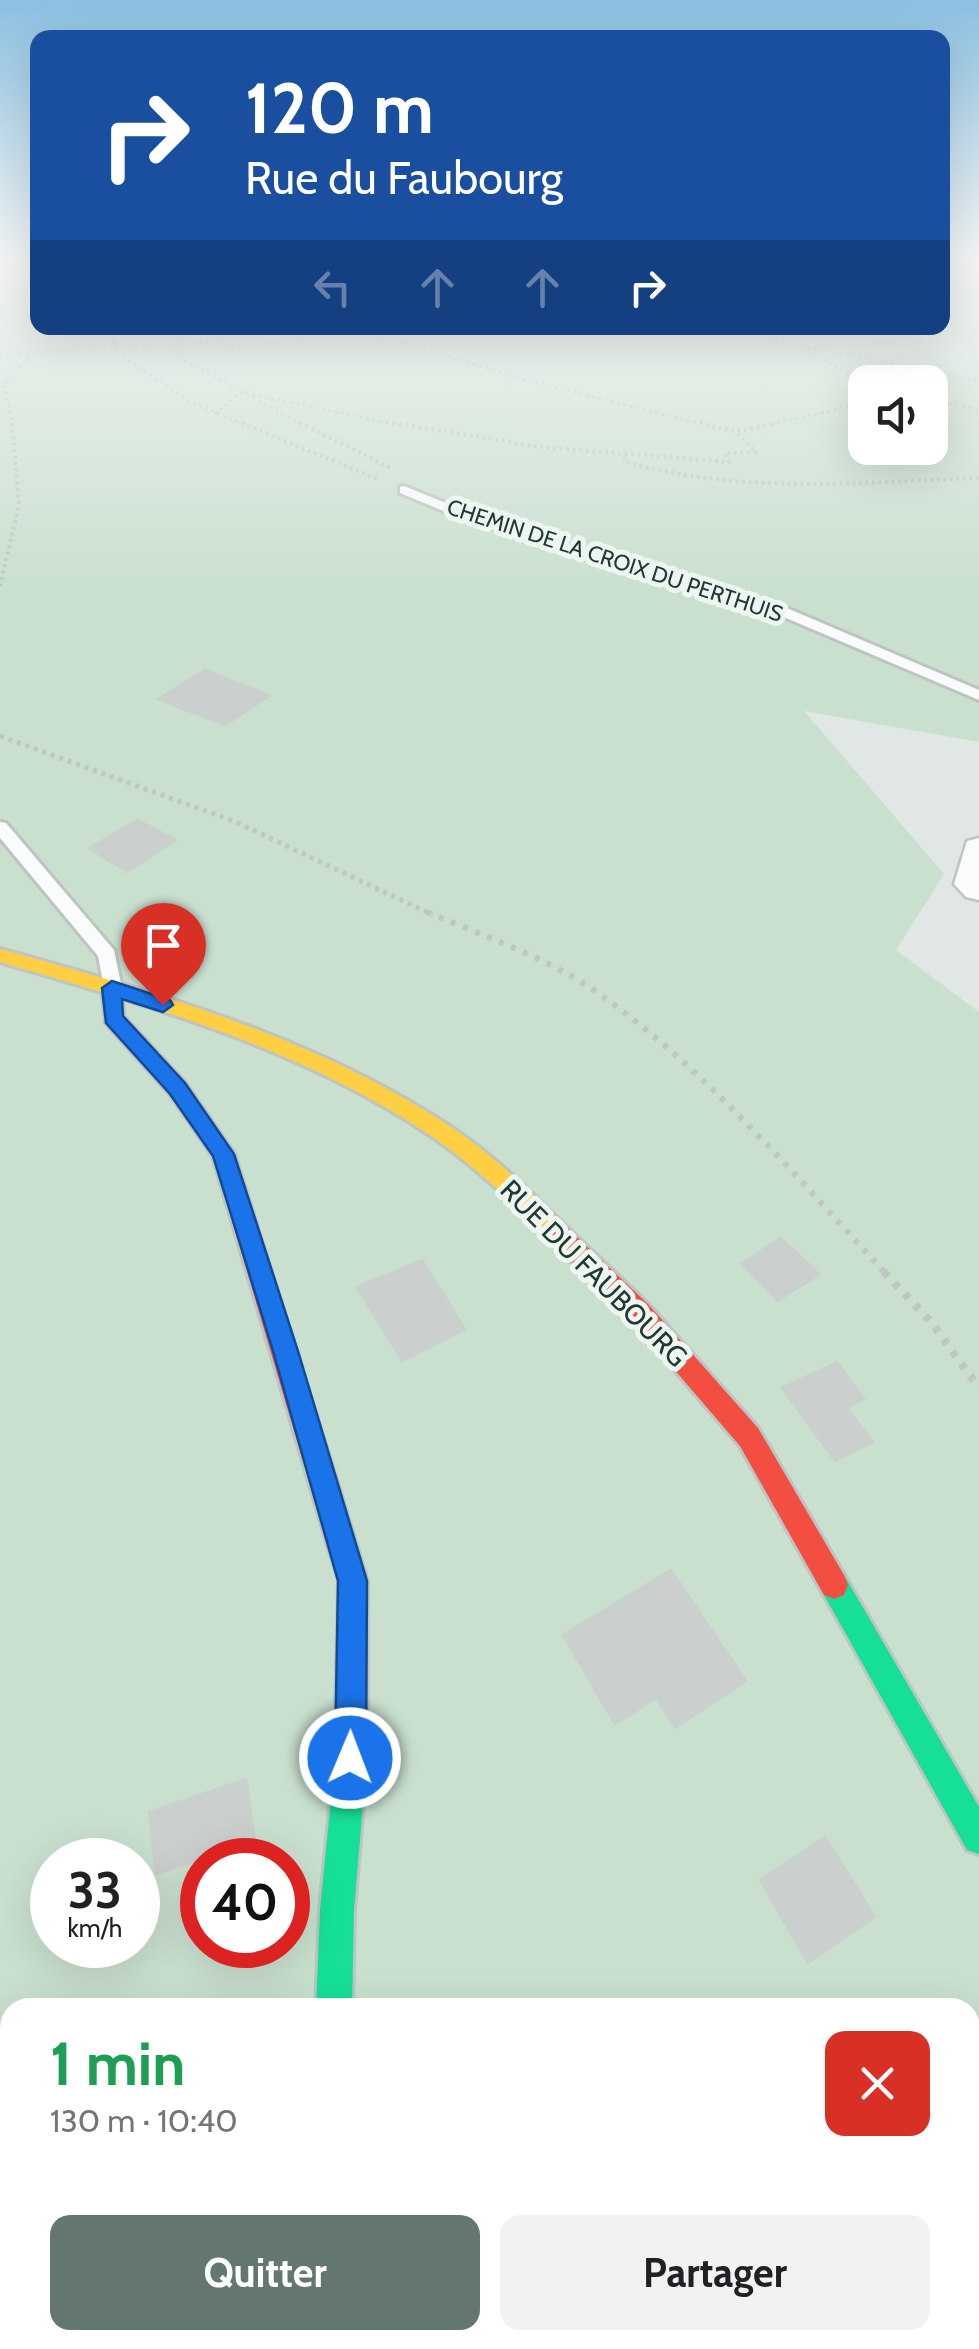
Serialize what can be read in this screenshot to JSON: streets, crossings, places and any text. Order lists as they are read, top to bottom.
{
  "streets": {
    "main road": ["RUE DU FAUBOURG"],
    "lane": ["CHEMIN DE LA CROIX DU PERTHUIS"]
  },
  "page": {
    "turn": ["120 m", "Rue du Faubourg"],
    "speed": "33 km/h",
    "limit": "40",
    "heading": ["1 min", "130 m · 10:40"],
    "buttons": ["Quitter", "Partager"]
  }
}
